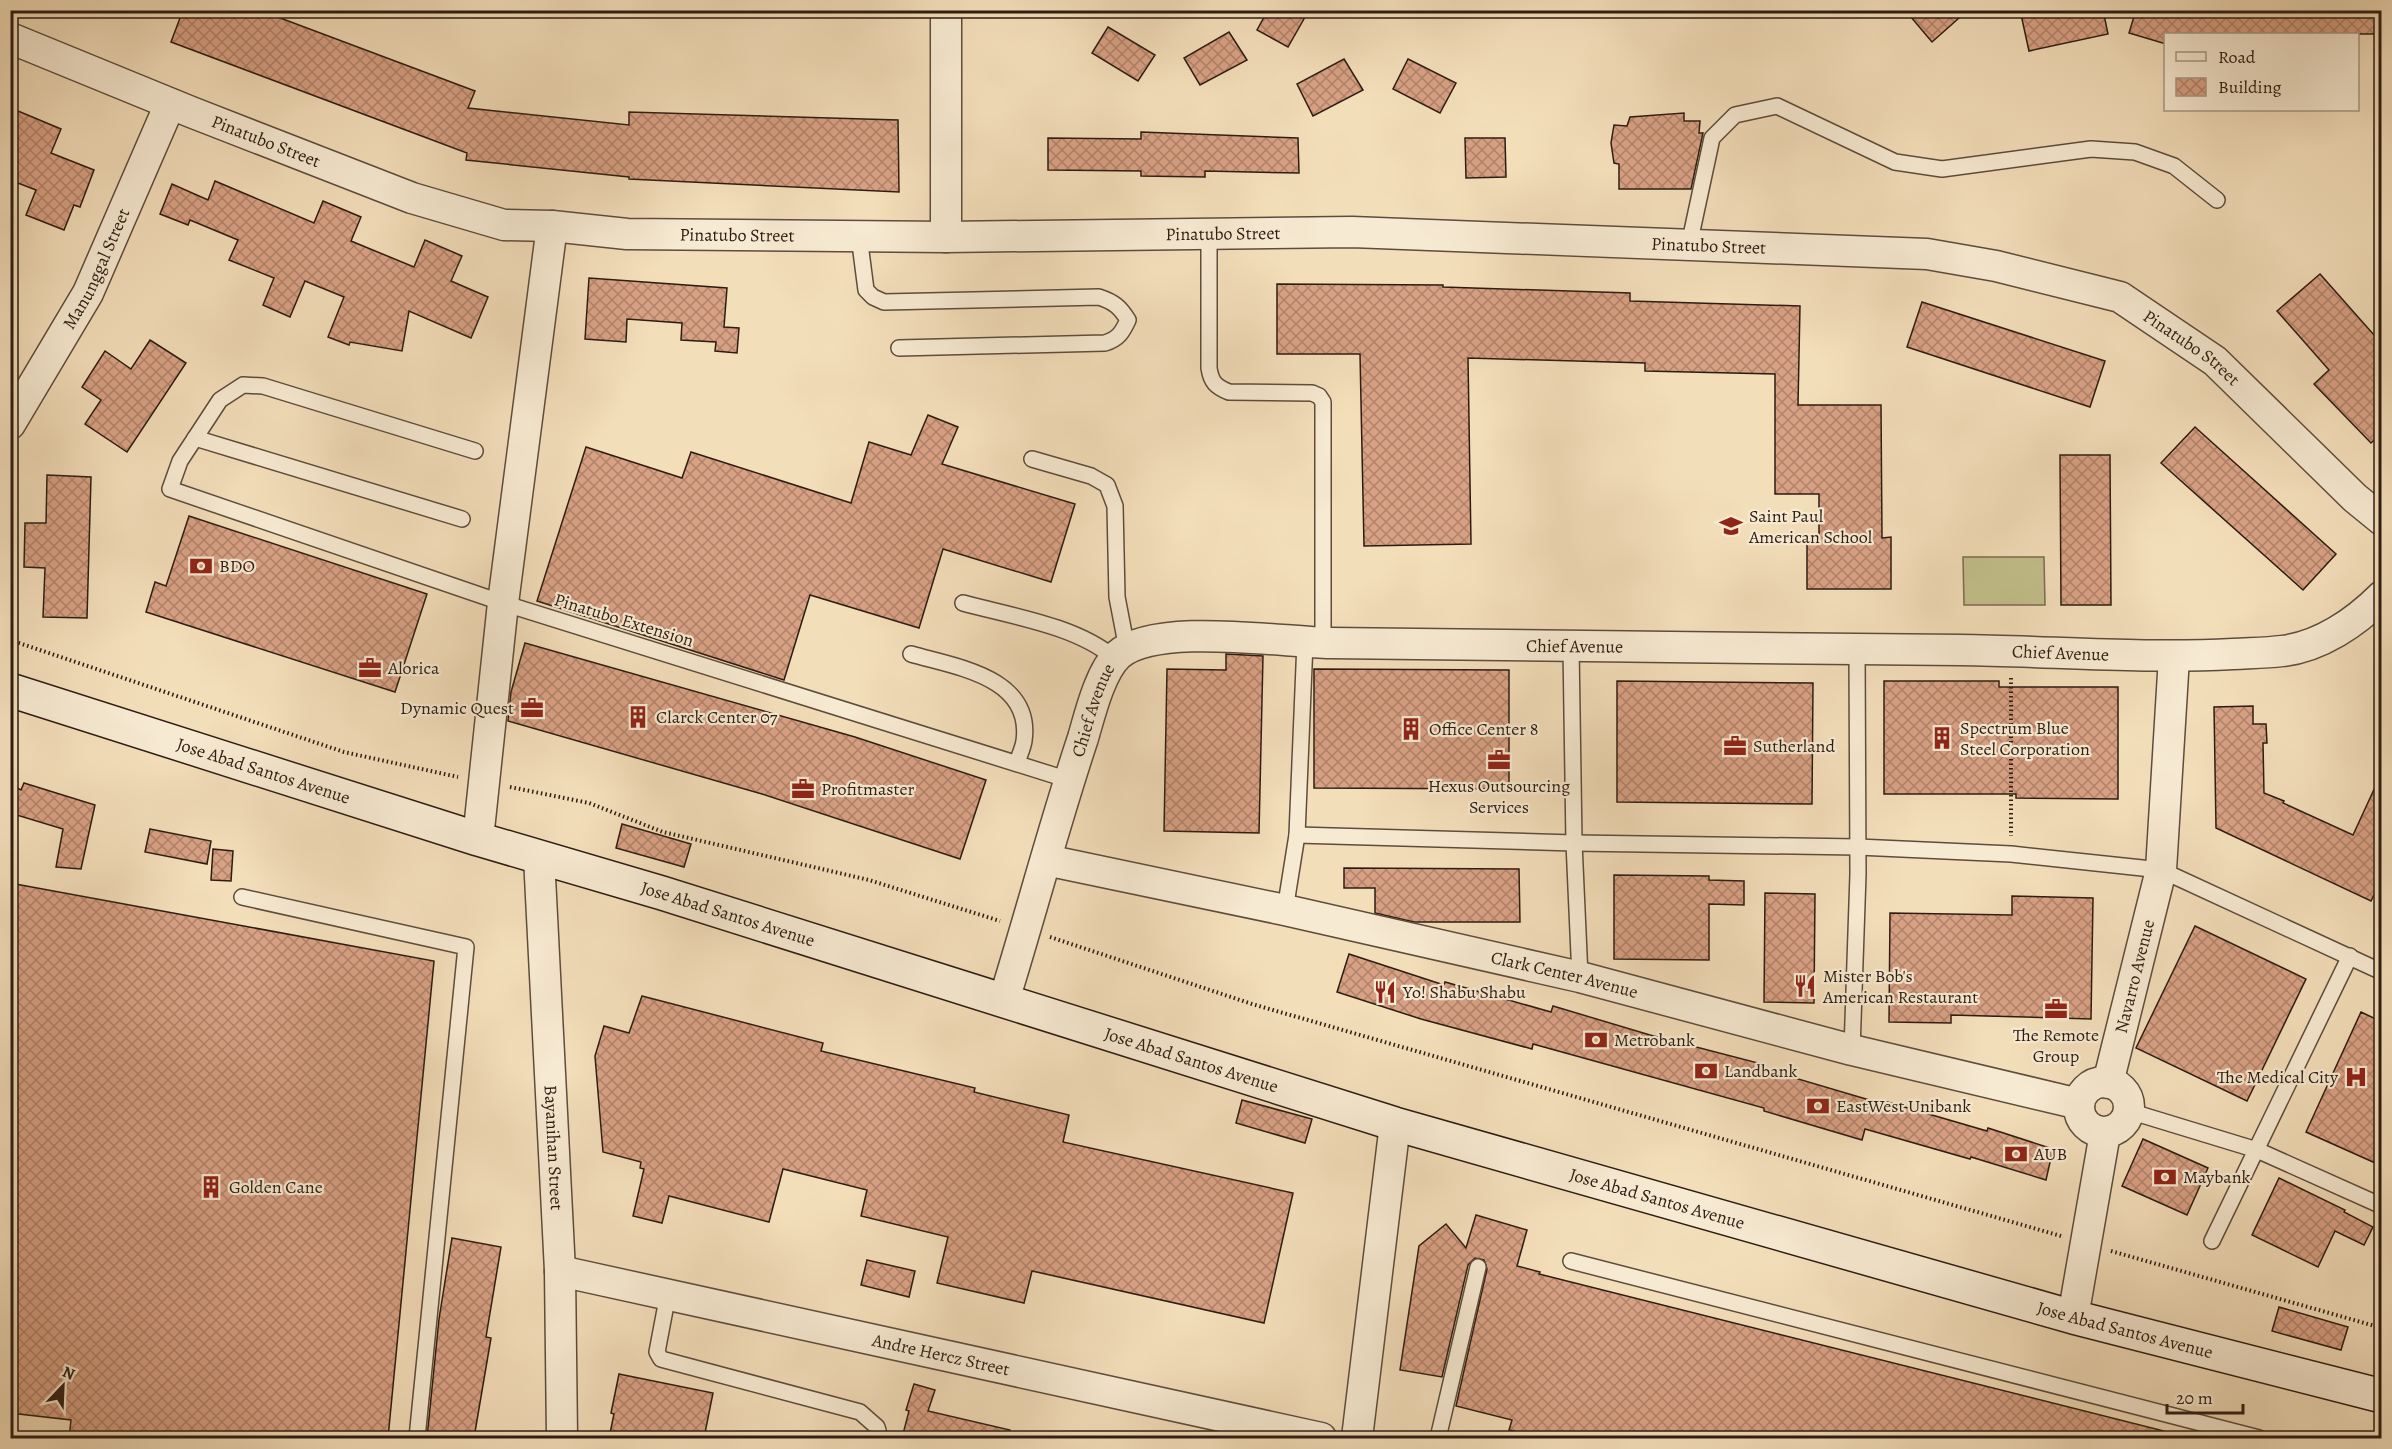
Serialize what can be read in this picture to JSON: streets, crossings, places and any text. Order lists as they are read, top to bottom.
{
  "streets": {
    "main road": ["Jose Abad Santos Avenue"],
    "street": [
      "Pinatubo Street",
      "Manunggal Street",
      "Chief Avenue",
      "Clark Center Avenue",
      "Navarro Avenue",
      "Bayanihan Street",
      "Andre Hercz Street"
    ],
    "lane": ["Pinatubo Extension"]
  },
  "crossings": [
    ["Pinatubo Street", "Manunggal Street"],
    ["Pinatubo Extension", "Chief Avenue"],
    ["Chief Avenue", "Jose Abad Santos Avenue"],
    ["Chief Avenue", "Clark Center Avenue"],
    ["Chief Avenue", "Navarro Avenue"],
    ["Jose Abad Santos Avenue", "Bayanihan Street"],
    ["Clark Center Avenue", "Navarro Avenue"],
    ["Bayanihan Street", "Andre Hercz Street"]
  ],
  "places": {
    "school or university": ["Saint Paul American School"],
    "bank": [
      "BDO",
      "Metrobank",
      "Landbank",
      "EastWest Unibank",
      "AUB",
      "Maybank"
    ],
    "office": [
      "Alorica",
      "Dynamic Quest",
      "Sutherland",
      "Hexus Outsourcing Services",
      "Profitmaster",
      "The Remote Group"
    ],
    "building": [
      "Clarck Center 07",
      "Office Center 8",
      "Spectrum Blue Steel Corporation",
      "Golden Cane"
    ],
    "restaurant": ["Mister Bob's American Restaurant", "Yo! Shabu Shabu"],
    "hospital": ["The Medical City"]
  },
  "legend": ["Road", "Building"],
  "scale_bar": "20 m",
  "north": "top right"
}
